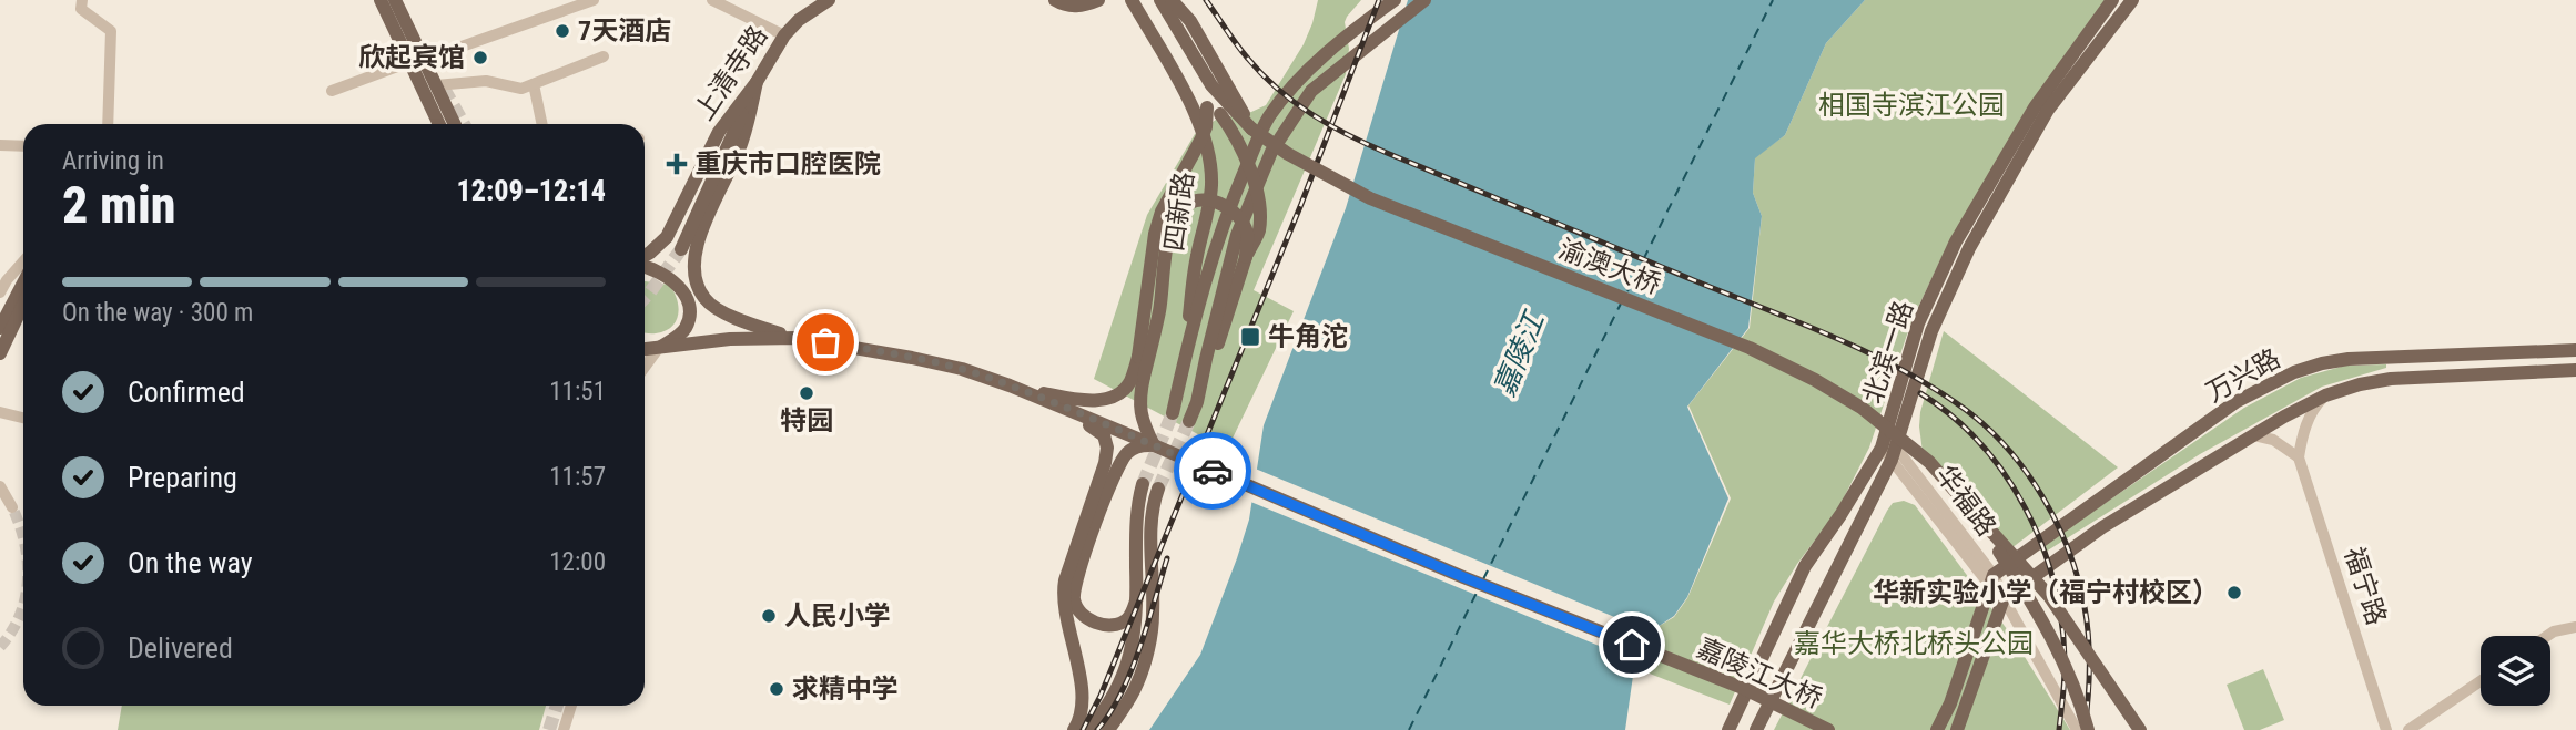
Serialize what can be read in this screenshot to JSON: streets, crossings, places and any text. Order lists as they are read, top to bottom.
{
  "streets": {
    "main road": [
      "上清寺路",
      "四新路",
      "渝澳大桥",
      "北滨一路",
      "万兴路",
      "嘉陵江大桥"
    ],
    "street": ["华福路", "福宁路"]
  },
  "crossings": [
    ["北滨一路", "华福路"],
    ["万兴路", "华福路"]
  ],
  "water": ["嘉陵江"],
  "parks": ["相国寺滨江公园", "嘉华大桥北桥头公园"],
  "places": {
    "other": [
      "7天酒店",
      "欣起宾馆",
      "特园",
      "华新实验小学（福宁村校区）",
      "人民小学",
      "求精中学"
    ],
    "health": ["重庆市口腔医院"],
    "transit": ["牛角沱"]
  },
  "page": {
    "heading": ["2 min", "Arriving in", "12:09–12:14"],
    "bar": "On the way · 300 m",
    "list": [
      ["Confirmed", "11:51"],
      ["Preparing", "11:57"],
      ["On the way", "12:00"],
      "Delivered"
    ]
  }
}
